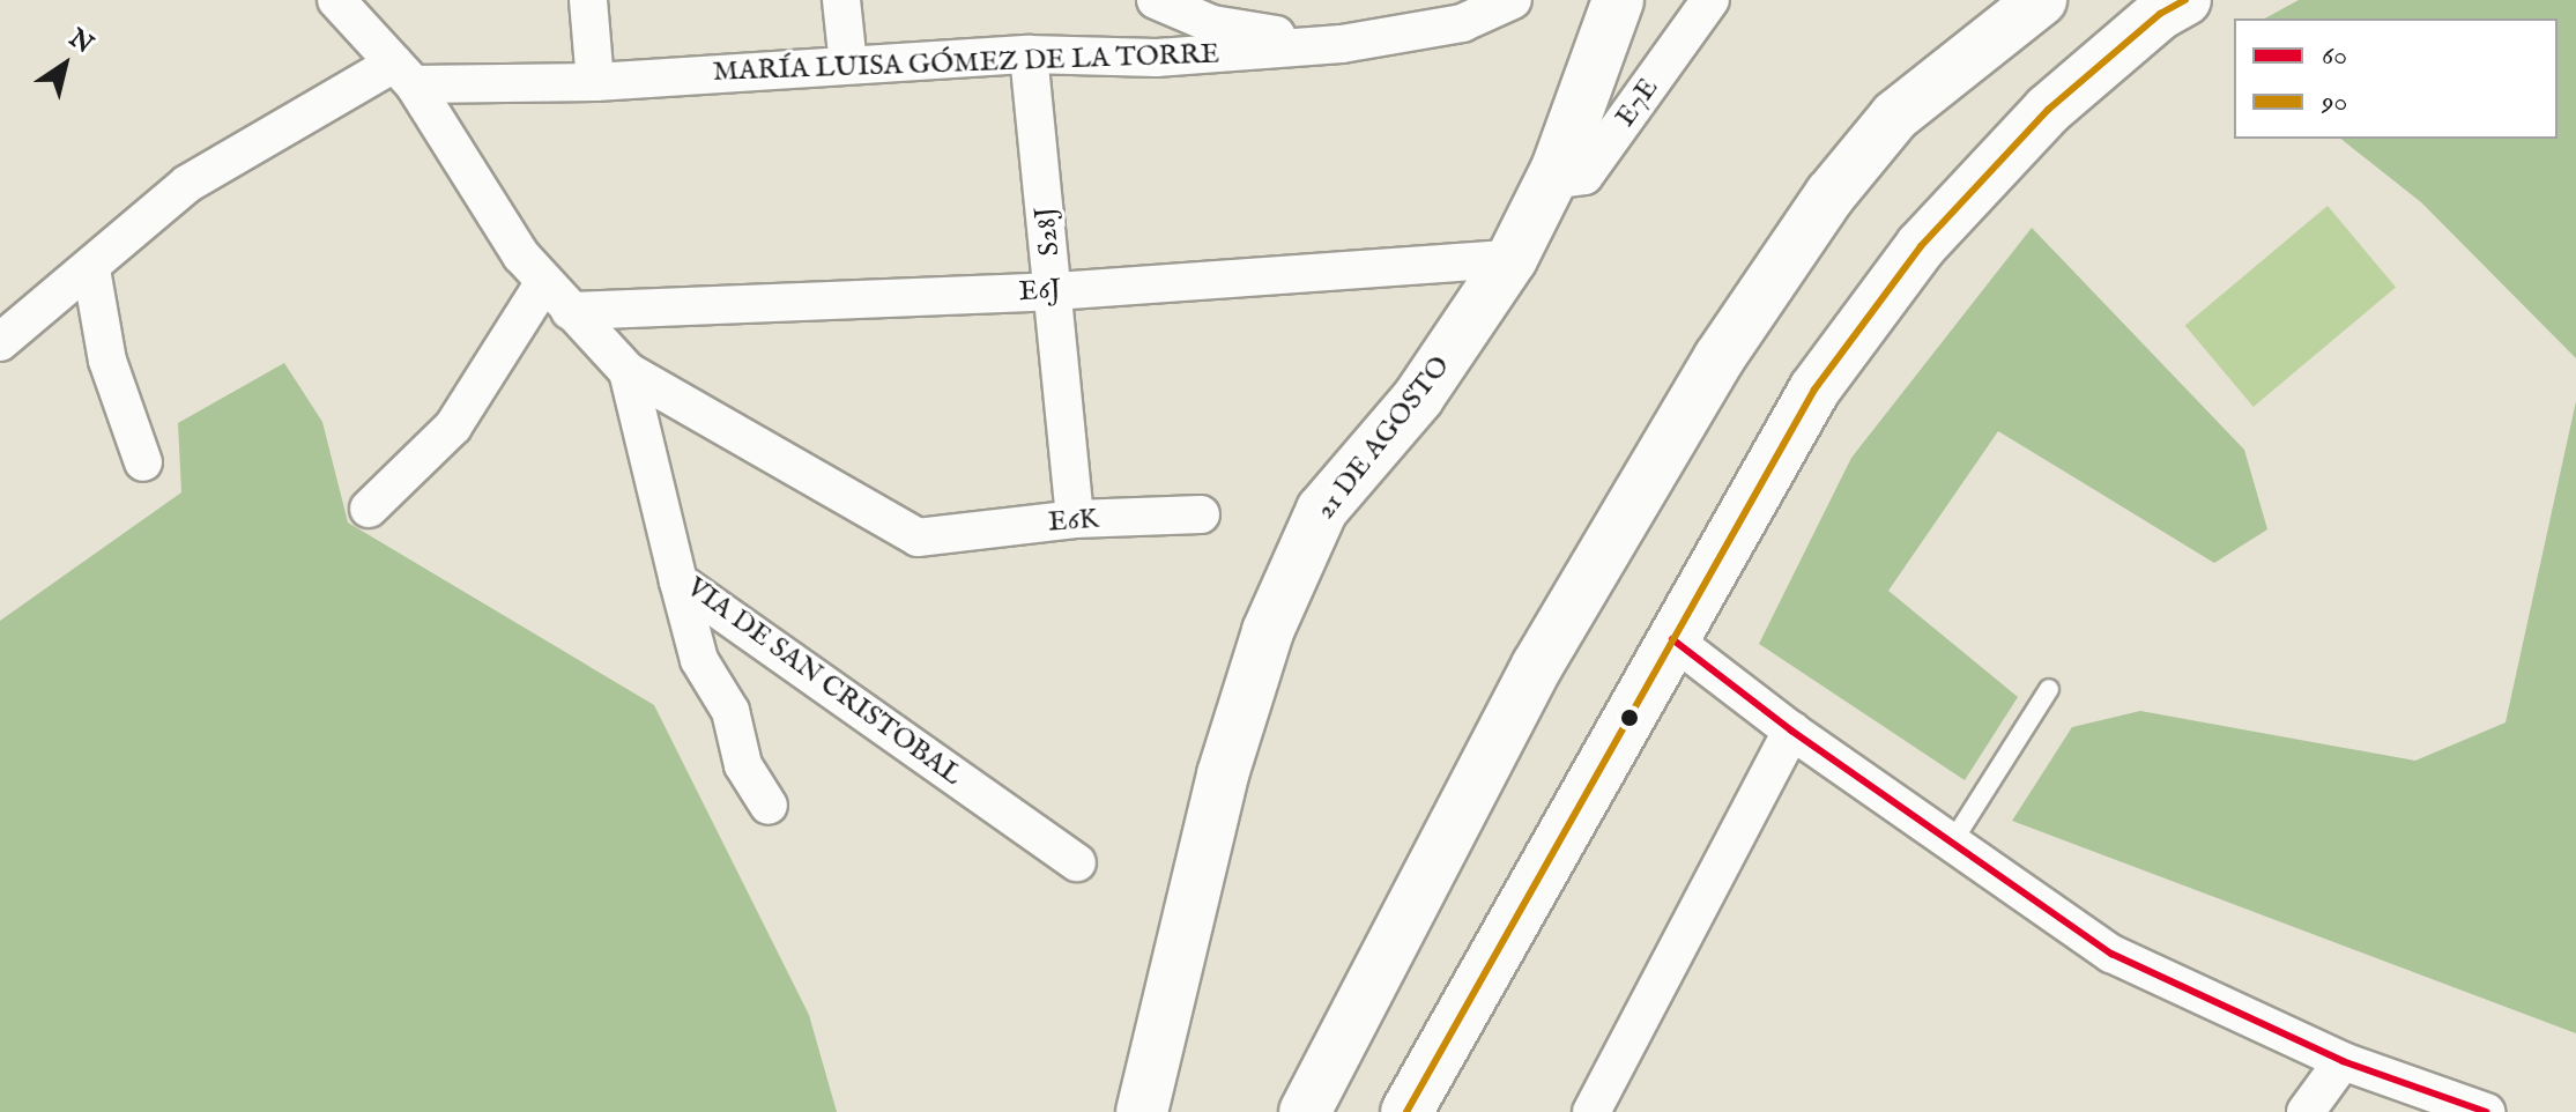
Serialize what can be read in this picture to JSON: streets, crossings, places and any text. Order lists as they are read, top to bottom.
{
  "streets": {
    "main road": ["21 DE AGOSTO"],
    "street": [
      "MARÍA LUISA GÓMEZ DE LA TORRE",
      "E7E",
      "S28J",
      "E6J",
      "E6K",
      "VIA DE SAN CRISTOBAL"
    ]
  },
  "crossings": [
    ["MARÍA LUISA GÓMEZ DE LA TORRE", "S28J"],
    ["E7E", "21 DE AGOSTO"],
    ["S28J", "E6J"],
    ["S28J", "E6K"],
    ["E6J", "21 DE AGOSTO"],
    ["E6K", "VIA DE SAN CRISTOBAL"]
  ],
  "lines": ["transit line 90", "transit line 60"],
  "legend": ["60", "90"],
  "north": "top right"
}
